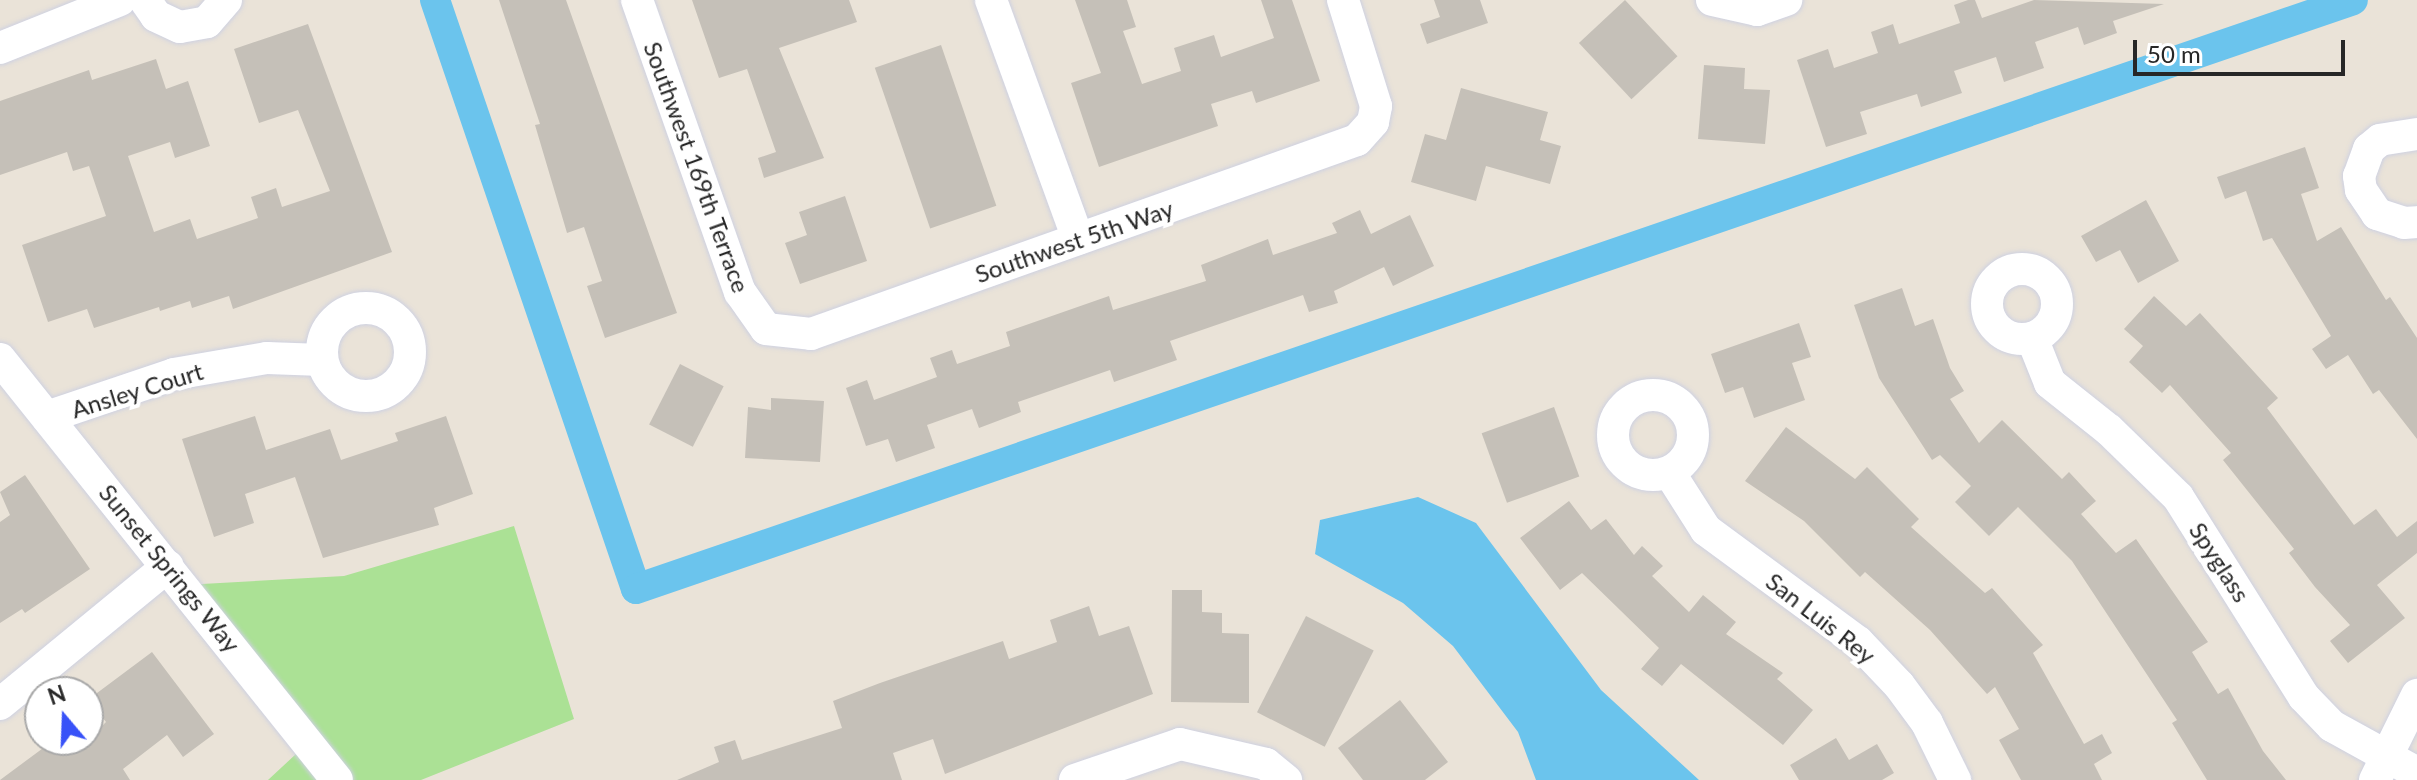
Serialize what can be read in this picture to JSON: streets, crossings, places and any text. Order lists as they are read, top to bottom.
{
  "streets": {
    "street": [
      "Southwest 169th Terrace",
      "Southwest 5th Way",
      "Ansley Court",
      "Spyglass",
      "Sunset Springs Way",
      "San Luis Rey"
    ]
  },
  "crossings": [
    ["Southwest 169th Terrace", "Southwest 5th Way"],
    ["Ansley Court", "Sunset Springs Way"]
  ],
  "scale_bar": "50 m",
  "north": "top"
}
